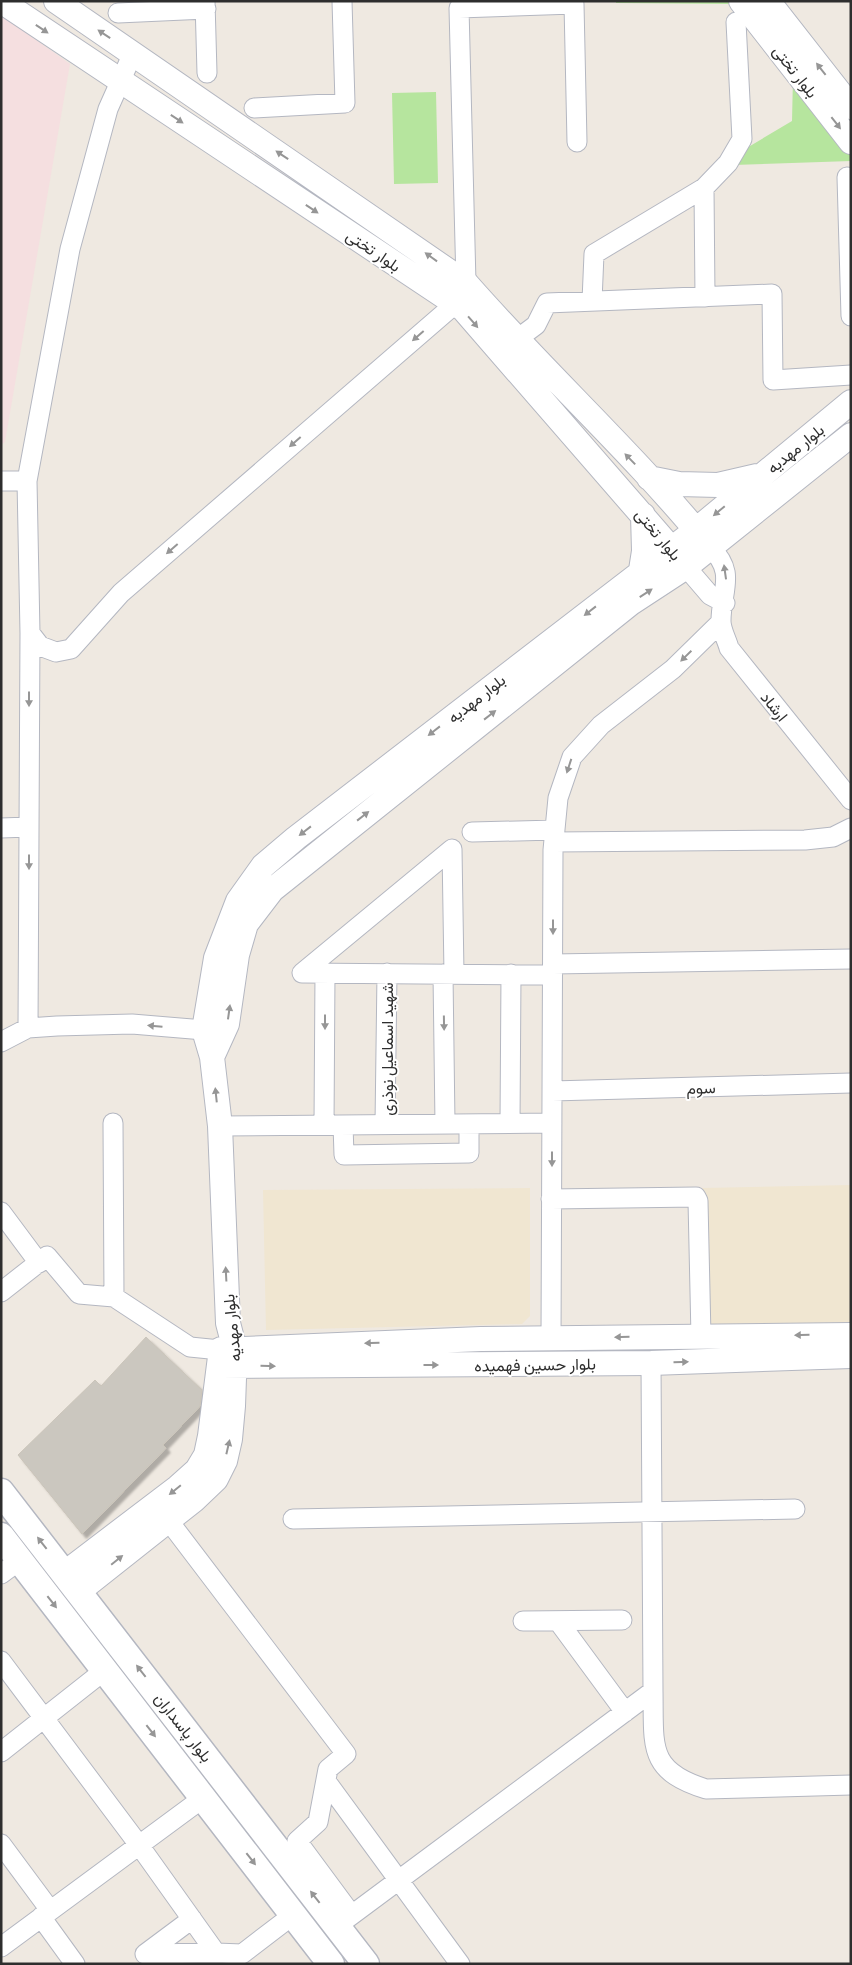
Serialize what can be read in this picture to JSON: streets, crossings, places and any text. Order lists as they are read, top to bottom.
{
  "streets": {
    "main road": ["بلوار پاسداران"],
    "street": [
      "بلوار تختی",
      "بلوار مهدیه",
      "ارشاد",
      "شهید اسماعیل نوذری",
      "سوم",
      "بلوار حسین فهمیده"
    ]
  },
  "crossings": [
    ["بلوار تختی", "بلوار مهدیه"],
    ["بلوار تختی", "ارشاد"],
    ["بلوار مهدیه", "ارشاد"],
    ["بلوار مهدیه", "بلوار حسین فهمیده"],
    ["بلوار مهدیه", "بلوار پاسداران"]
  ]
}
